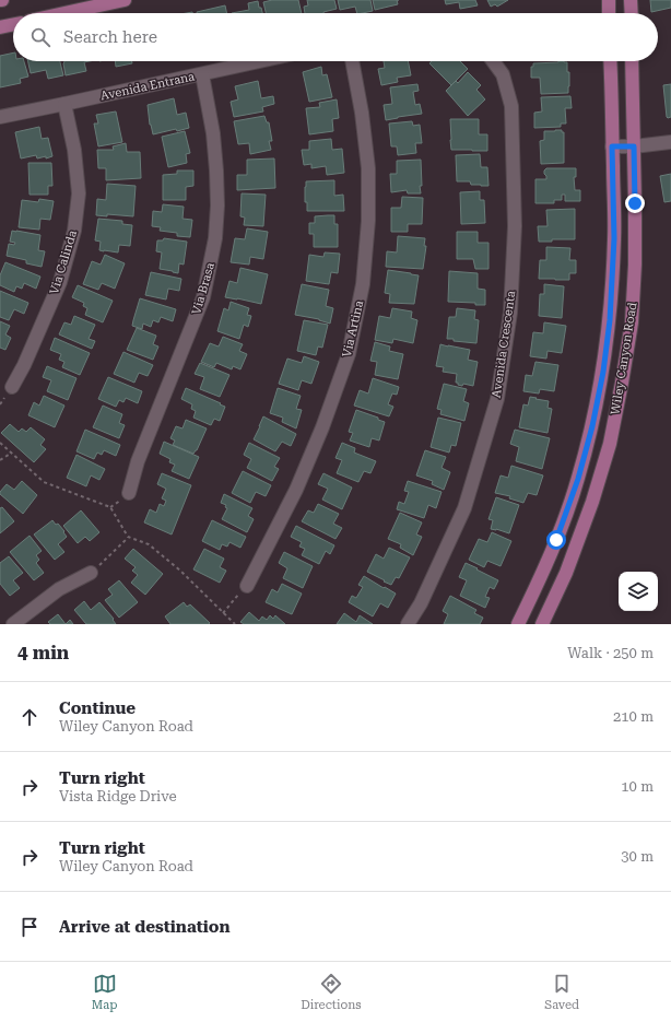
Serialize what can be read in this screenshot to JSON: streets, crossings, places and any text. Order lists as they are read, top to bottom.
{
  "streets": {
    "main road": ["Wiley Canyon Road"],
    "street": [
      "Avenida Entrana",
      "Via Calinda",
      "Via Brasa",
      "Via Artina",
      "Avenida Crescenta"
    ]
  },
  "crossings": [
    ["Avenida Entrana", "Via Calinda"],
    ["Avenida Entrana", "Via Brasa"]
  ],
  "page": {
    "search": "Search here",
    "heading": ["4 min", "Walk · 250 m"],
    "list": [
      ["Continue", "Wiley Canyon Road", "210 m"],
      ["Turn right", "Vista Ridge Drive", "10 m"],
      ["Turn right", "Wiley Canyon Road", "30 m"],
      "Arrive at destination"
    ],
    "nav": ["Map", "Directions", "Saved"]
  }
}
